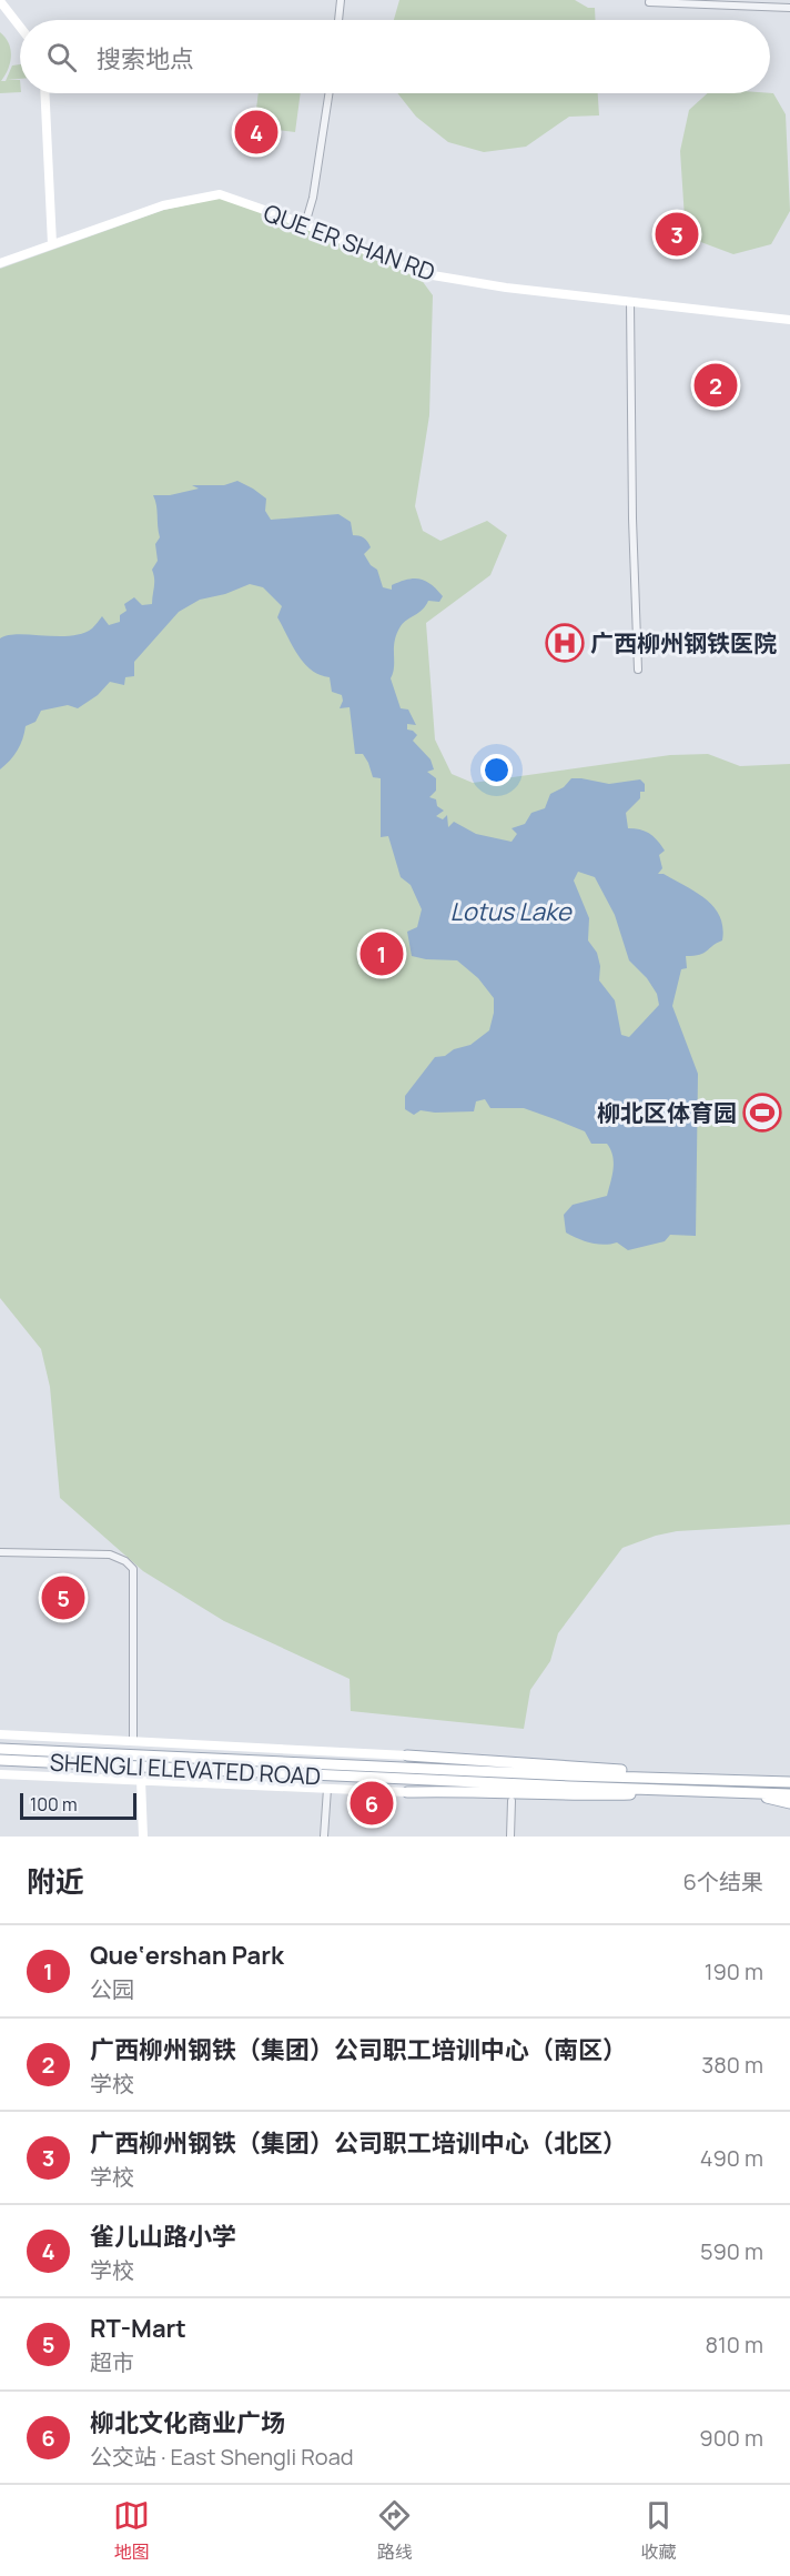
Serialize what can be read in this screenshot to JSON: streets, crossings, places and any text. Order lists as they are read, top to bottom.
{
  "streets": {
    "main road": ["SHENGLI ELEVATED ROAD"],
    "street": ["QUE ER SHAN RD"]
  },
  "water": ["Lotus Lake"],
  "places": {
    "hospital": ["广西柳州钢铁医院"],
    "sports": ["柳北区体育园"]
  },
  "scale_bar": "100 m",
  "page": {
    "search": "搜索地点",
    "pins": [
      "4",
      "3",
      "2",
      "1",
      "5",
      "6"
    ],
    "scale": "100 m",
    "heading": ["附近", "6个结果"],
    "list": [
      {
        "mark": "1",
        "name": "Que‘ershan Park",
        "note": "公园",
        "value": "190 m"
      },
      {
        "mark": "2",
        "name": "广西柳州钢铁（集团）公司职工培训中心（南区）",
        "note": "学校",
        "value": "380 m"
      },
      {
        "mark": "3",
        "name": "广西柳州钢铁（集团）公司职工培训中心（北区）",
        "note": "学校",
        "value": "490 m"
      },
      {
        "mark": "4",
        "name": "雀儿山路小学",
        "note": "学校",
        "value": "590 m"
      },
      {
        "mark": "5",
        "name": "RT-Mart",
        "note": "超市",
        "value": "810 m"
      },
      {
        "mark": "6",
        "name": "柳北文化商业广场",
        "note": "公交站 · East Shengli Road",
        "value": "900 m"
      }
    ],
    "nav": ["地图", "路线", "收藏"]
  }
}
